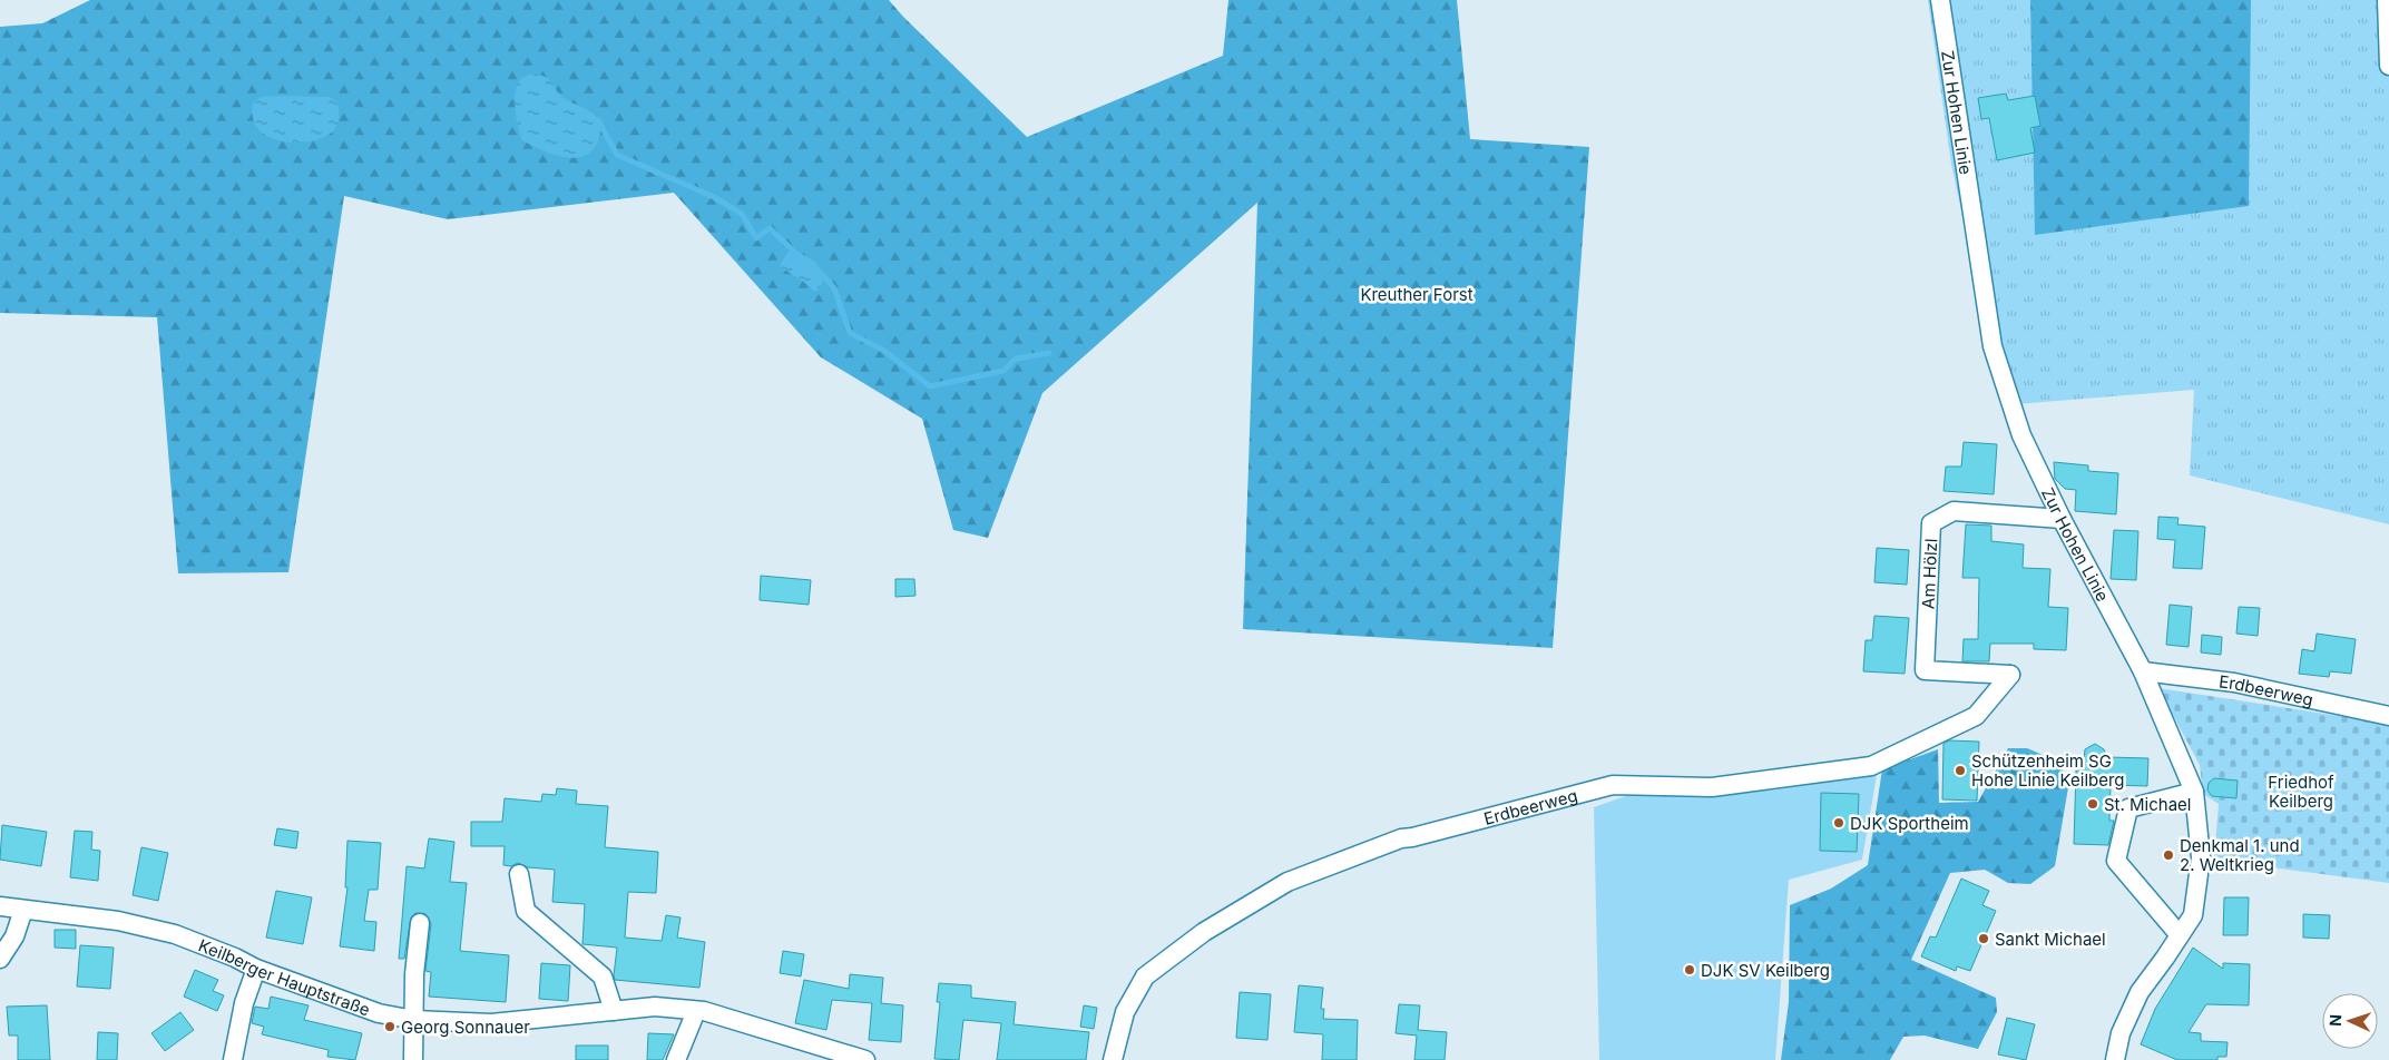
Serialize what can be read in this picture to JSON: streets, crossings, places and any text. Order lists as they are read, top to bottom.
{
  "streets": {
    "street": [
      "Zur Hohen Linie",
      "Am Hölzl",
      "Erdbeerweg",
      "Keilberger Hauptstraße"
    ]
  },
  "crossings": [
    ["Zur Hohen Linie", "Am Hölzl"],
    ["Zur Hohen Linie", "Erdbeerweg"],
    ["Am Hölzl", "Erdbeerweg"]
  ],
  "parks": ["Kreuther Forst", "Friedhof Keilberg"],
  "places": [
    "Schützenheim SG Hohe Linie Keilberg",
    "St. Michael",
    "DJK Sportheim",
    "Denkmal 1. und 2. Weltkrieg",
    "Sankt Michael",
    "DJK SV Keilberg",
    "Georg Sonnauer"
  ],
  "north": "left"
}
